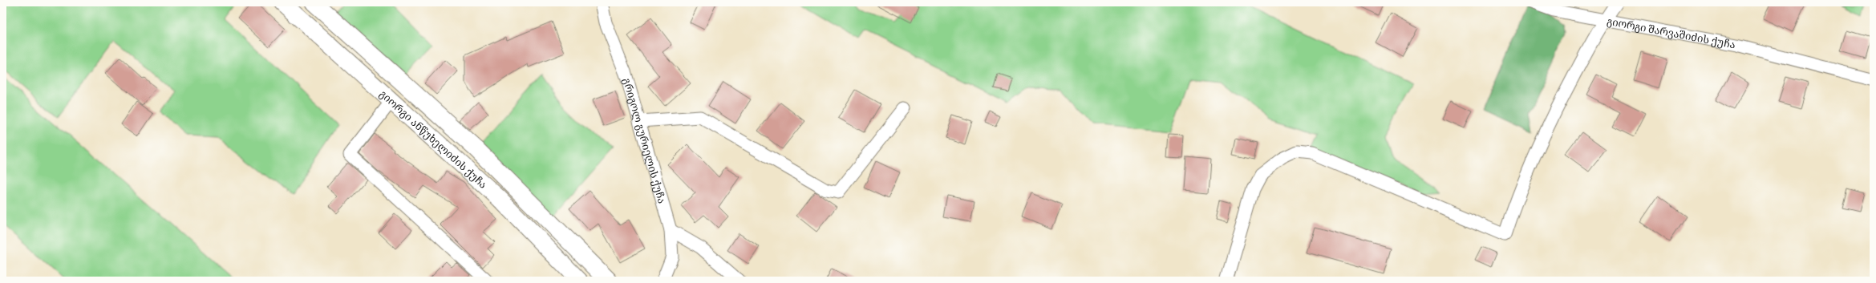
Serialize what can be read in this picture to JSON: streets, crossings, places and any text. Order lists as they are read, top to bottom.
{
  "streets": {
    "main road": ["გიორგი ანწუხელიძის ქუჩა"],
    "street": ["გიორგი შარვაშიძის ქუჩა", "გრიგოლ გურიელის ქუჩა"]
  }
}
